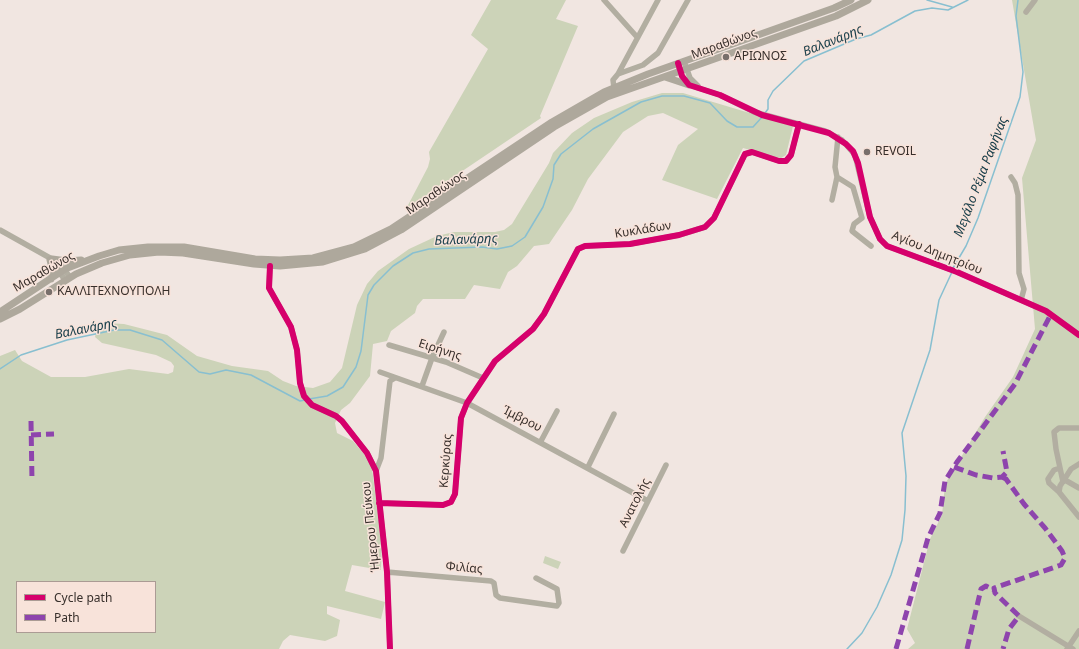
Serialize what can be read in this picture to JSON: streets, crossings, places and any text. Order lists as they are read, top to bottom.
{
  "streets": {
    "main road": ["Μαραθώνος"],
    "street": [
      "Κυκλάδων",
      "Αγίου Δημητρίου",
      "Ειρήνης",
      "Ίμβρου",
      "Κερκύρας",
      "Ανατολής",
      "Ήμερου Πεύκου",
      "Φιλίας"
    ]
  },
  "crossings": [
    ["Μαραθώνος", "Αγίου Δημητρίου"],
    ["Μαραθώνος", "Ήμερου Πεύκου"],
    ["Κυκλάδων", "Αγίου Δημητρίου"],
    ["Κυκλάδων", "Ειρήνης"],
    ["Κυκλάδων", "Κερκύρας"],
    ["Ειρήνης", "Κερκύρας"],
    ["Ίμβρου", "Κερκύρας"],
    ["Ίμβρου", "Ανατολής"],
    ["Κερκύρας", "Ήμερου Πεύκου"],
    ["Ήμερου Πεύκου", "Φιλίας"]
  ],
  "water": ["Βαλανάρης", "Μεγάλο Ρέμα Ραφήνας"],
  "places": ["ΑΡΙΩΝΟΣ", "REVOIL", "ΚΑΛΛΙΤΕΧΝΟΥΠΟΛΗ"],
  "legend": ["Cycle path", "Path"]
}
